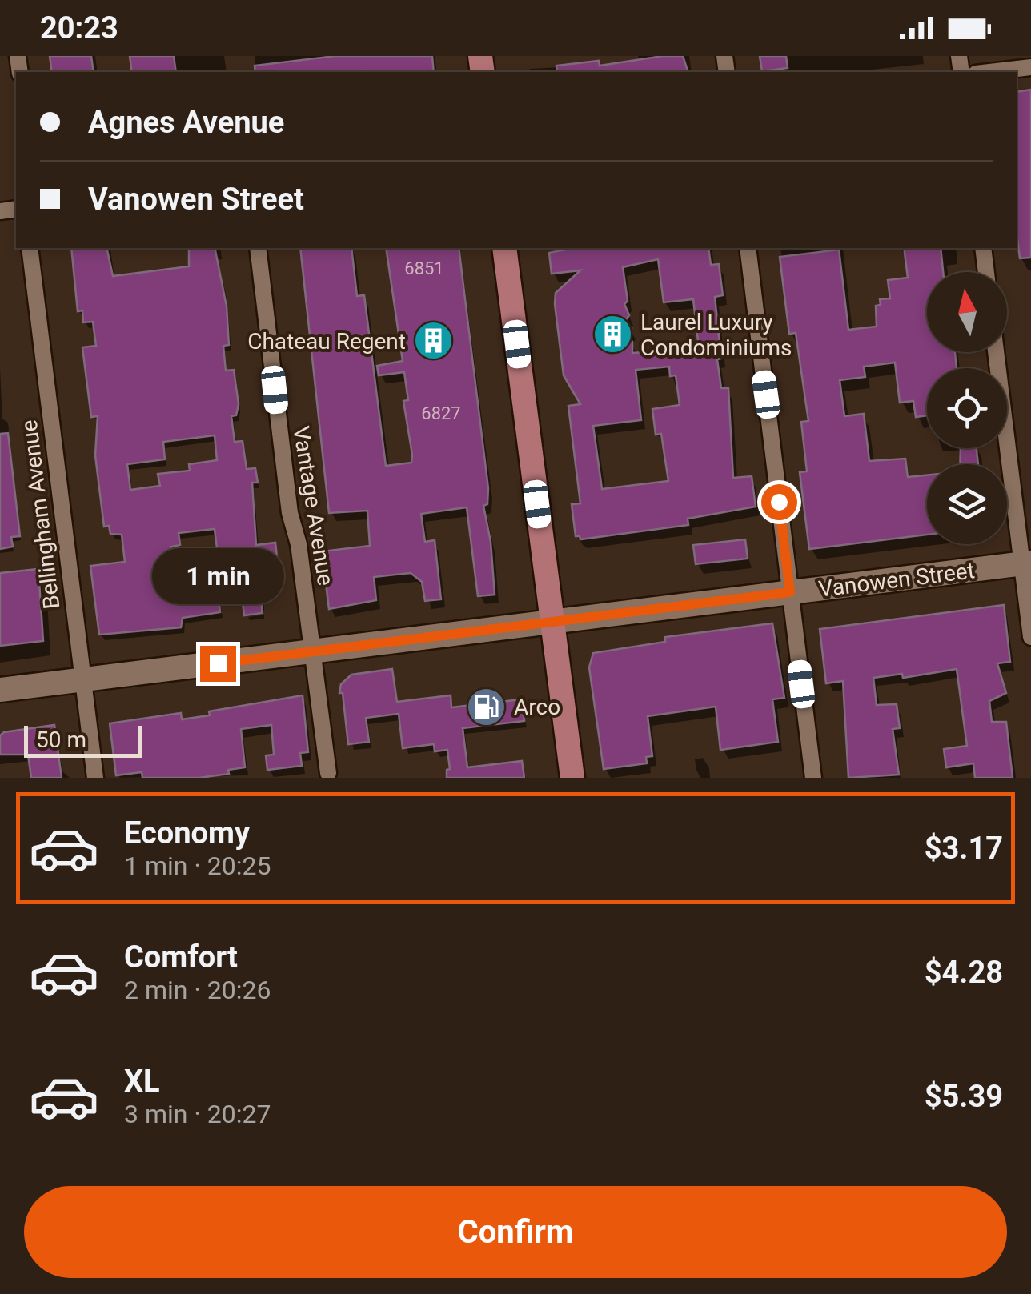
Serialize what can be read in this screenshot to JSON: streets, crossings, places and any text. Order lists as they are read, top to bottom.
{
  "streets": {
    "main road": ["Vanowen Street"],
    "street": ["Vantage Avenue", "Bellingham Avenue"]
  },
  "crossings": [
    ["Vantage Avenue", "Vanowen Street"],
    ["Bellingham Avenue", "Vanowen Street"]
  ],
  "places": {
    "building": ["Laurel Luxury Condominiums", "Chateau Regent"],
    "fuel station": ["Arco"]
  },
  "house_numbers": ["6851", "6827"],
  "scale_bar": "50 m",
  "north": "top",
  "page": {
    "status": "20:23",
    "banner": ["Agnes Avenue", "Vanowen Street"],
    "bubble": "1 min",
    "scale": "50 m",
    "list": [
      {
        "name": "Economy",
        "note": "1 min · 20:25",
        "value": "$3.17"
      },
      {
        "name": "Comfort",
        "note": "2 min · 20:26",
        "value": "$4.28"
      },
      {
        "name": "XL",
        "note": "3 min · 20:27",
        "value": "$5.39"
      }
    ],
    "buttons": "Confirm"
  }
}
